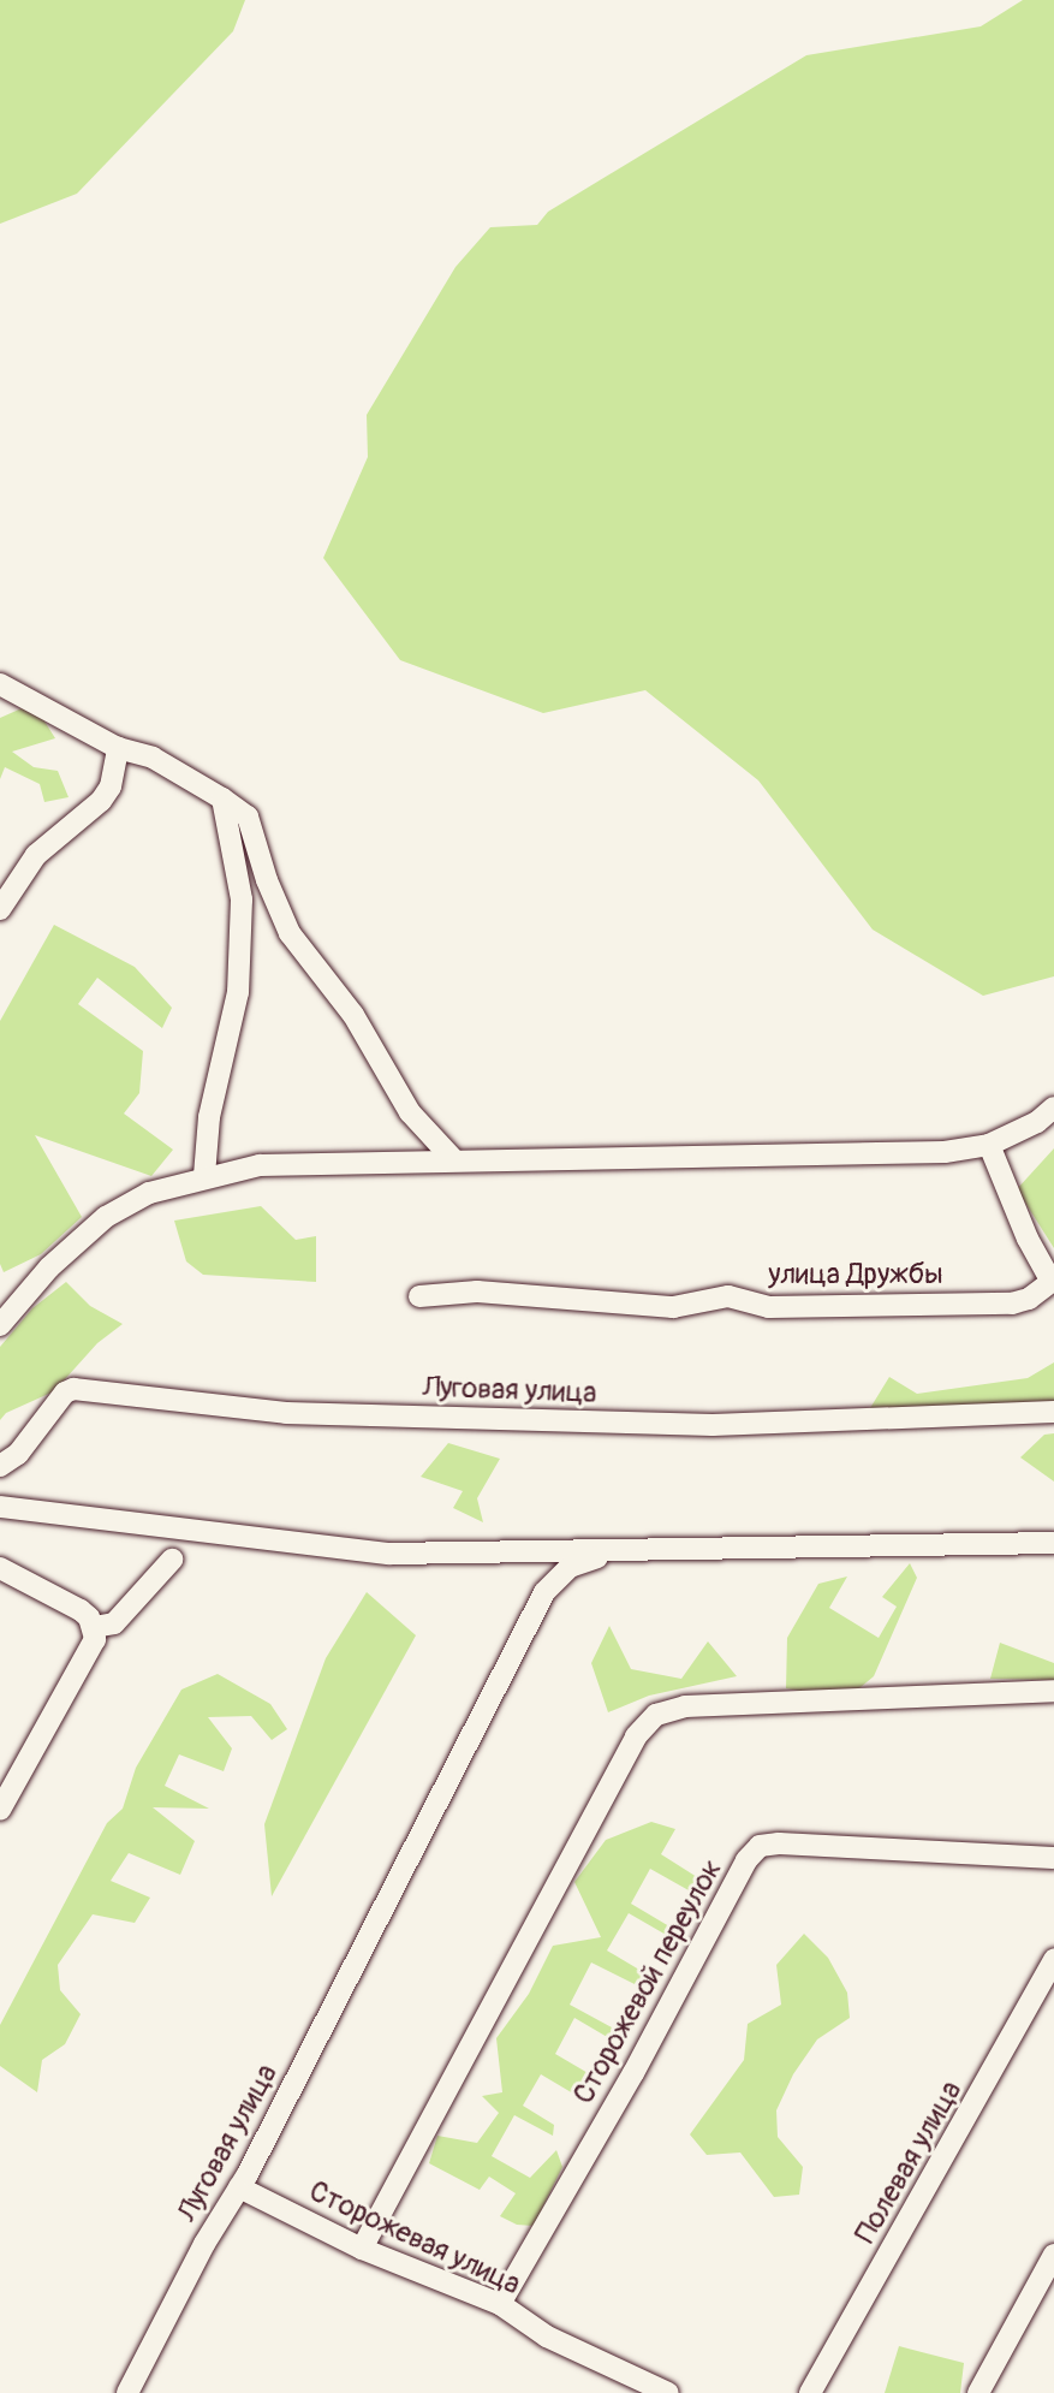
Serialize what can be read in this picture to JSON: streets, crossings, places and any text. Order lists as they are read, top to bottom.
{
  "streets": {
    "street": [
      "улица Дружбы",
      "Луговая улица",
      "Сторожевой переулок",
      "Полевая улица",
      "Сторожевая улица"
    ]
  },
  "crossings": [
    ["Луговая улица", "Сторожевая улица"],
    ["Сторожевой переулок", "Сторожевая улица"]
  ]
}
